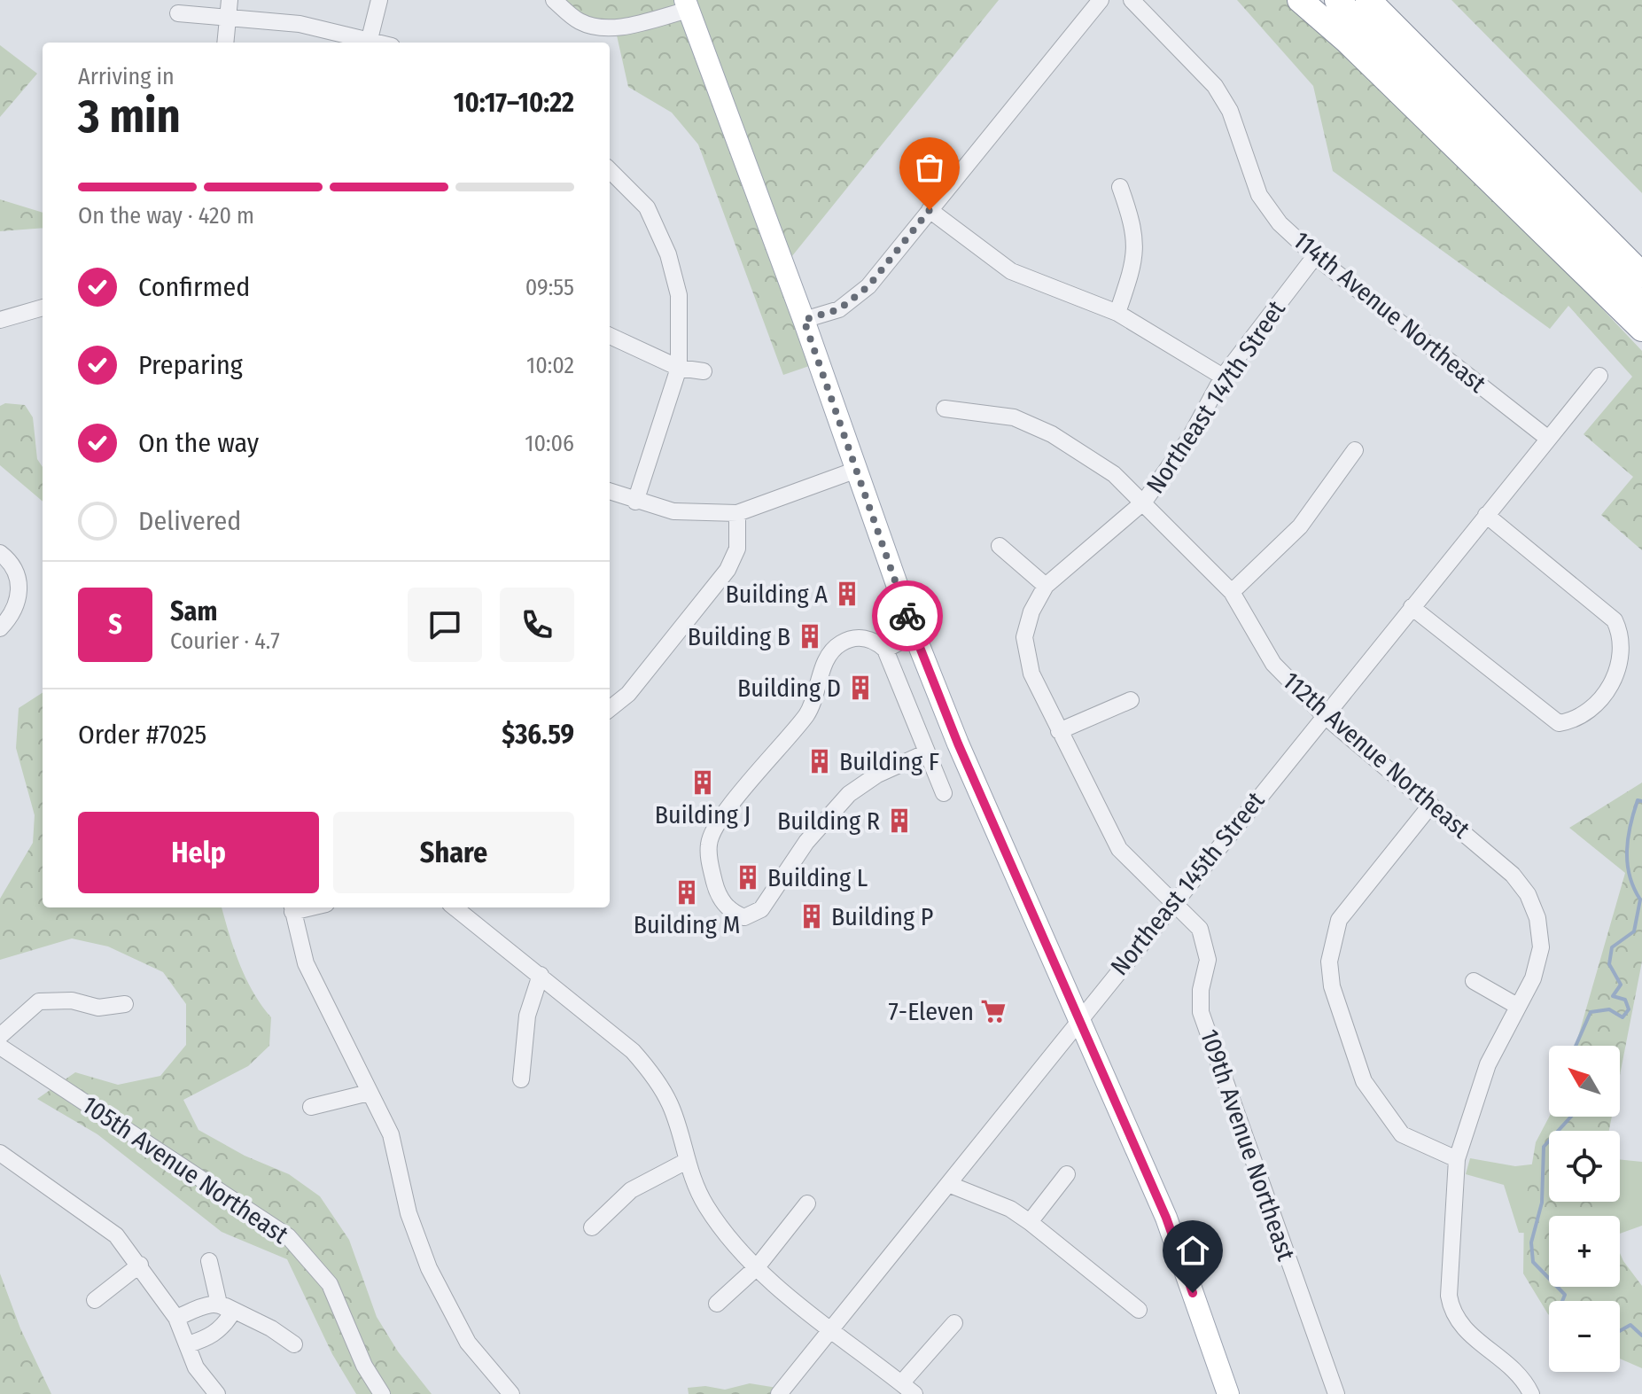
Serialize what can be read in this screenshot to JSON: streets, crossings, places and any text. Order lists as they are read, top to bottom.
{
  "streets": {
    "street": [
      "114th Avenue Northeast",
      "Northeast 147th Street",
      "112th Avenue Northeast",
      "Northeast 145th Street",
      "109th Avenue Northeast",
      "105th Avenue Northeast"
    ]
  },
  "crossings": [
    ["114th Avenue Northeast", "Northeast 147th Street"],
    ["114th Avenue Northeast", "Northeast 145th Street"],
    ["Northeast 147th Street", "112th Avenue Northeast"],
    ["Northeast 147th Street", "109th Avenue Northeast"],
    ["112th Avenue Northeast", "Northeast 145th Street"],
    ["Northeast 145th Street", "109th Avenue Northeast"]
  ],
  "places": {
    "building": [
      "Building A",
      "Building B",
      "Building D",
      "Building F",
      "Building J",
      "Building R",
      "Building L",
      "Building M",
      "Building P"
    ],
    "supermarket": ["7-Eleven"]
  },
  "north": "top left",
  "page": {
    "heading": ["3 min", "Arriving in", "10:17–10:22"],
    "panel": [
      "Sam",
      "Courier · 4.7",
      "Order #7025",
      "$36.59"
    ],
    "bar": "On the way · 420 m",
    "list": [
      ["Confirmed", "09:55"],
      ["Preparing", "10:02"],
      ["On the way", "10:06"],
      "Delivered"
    ],
    "round": "S",
    "buttons": ["Help", "Share"],
    "map_buttons": ["+", "−"]
  }
}
